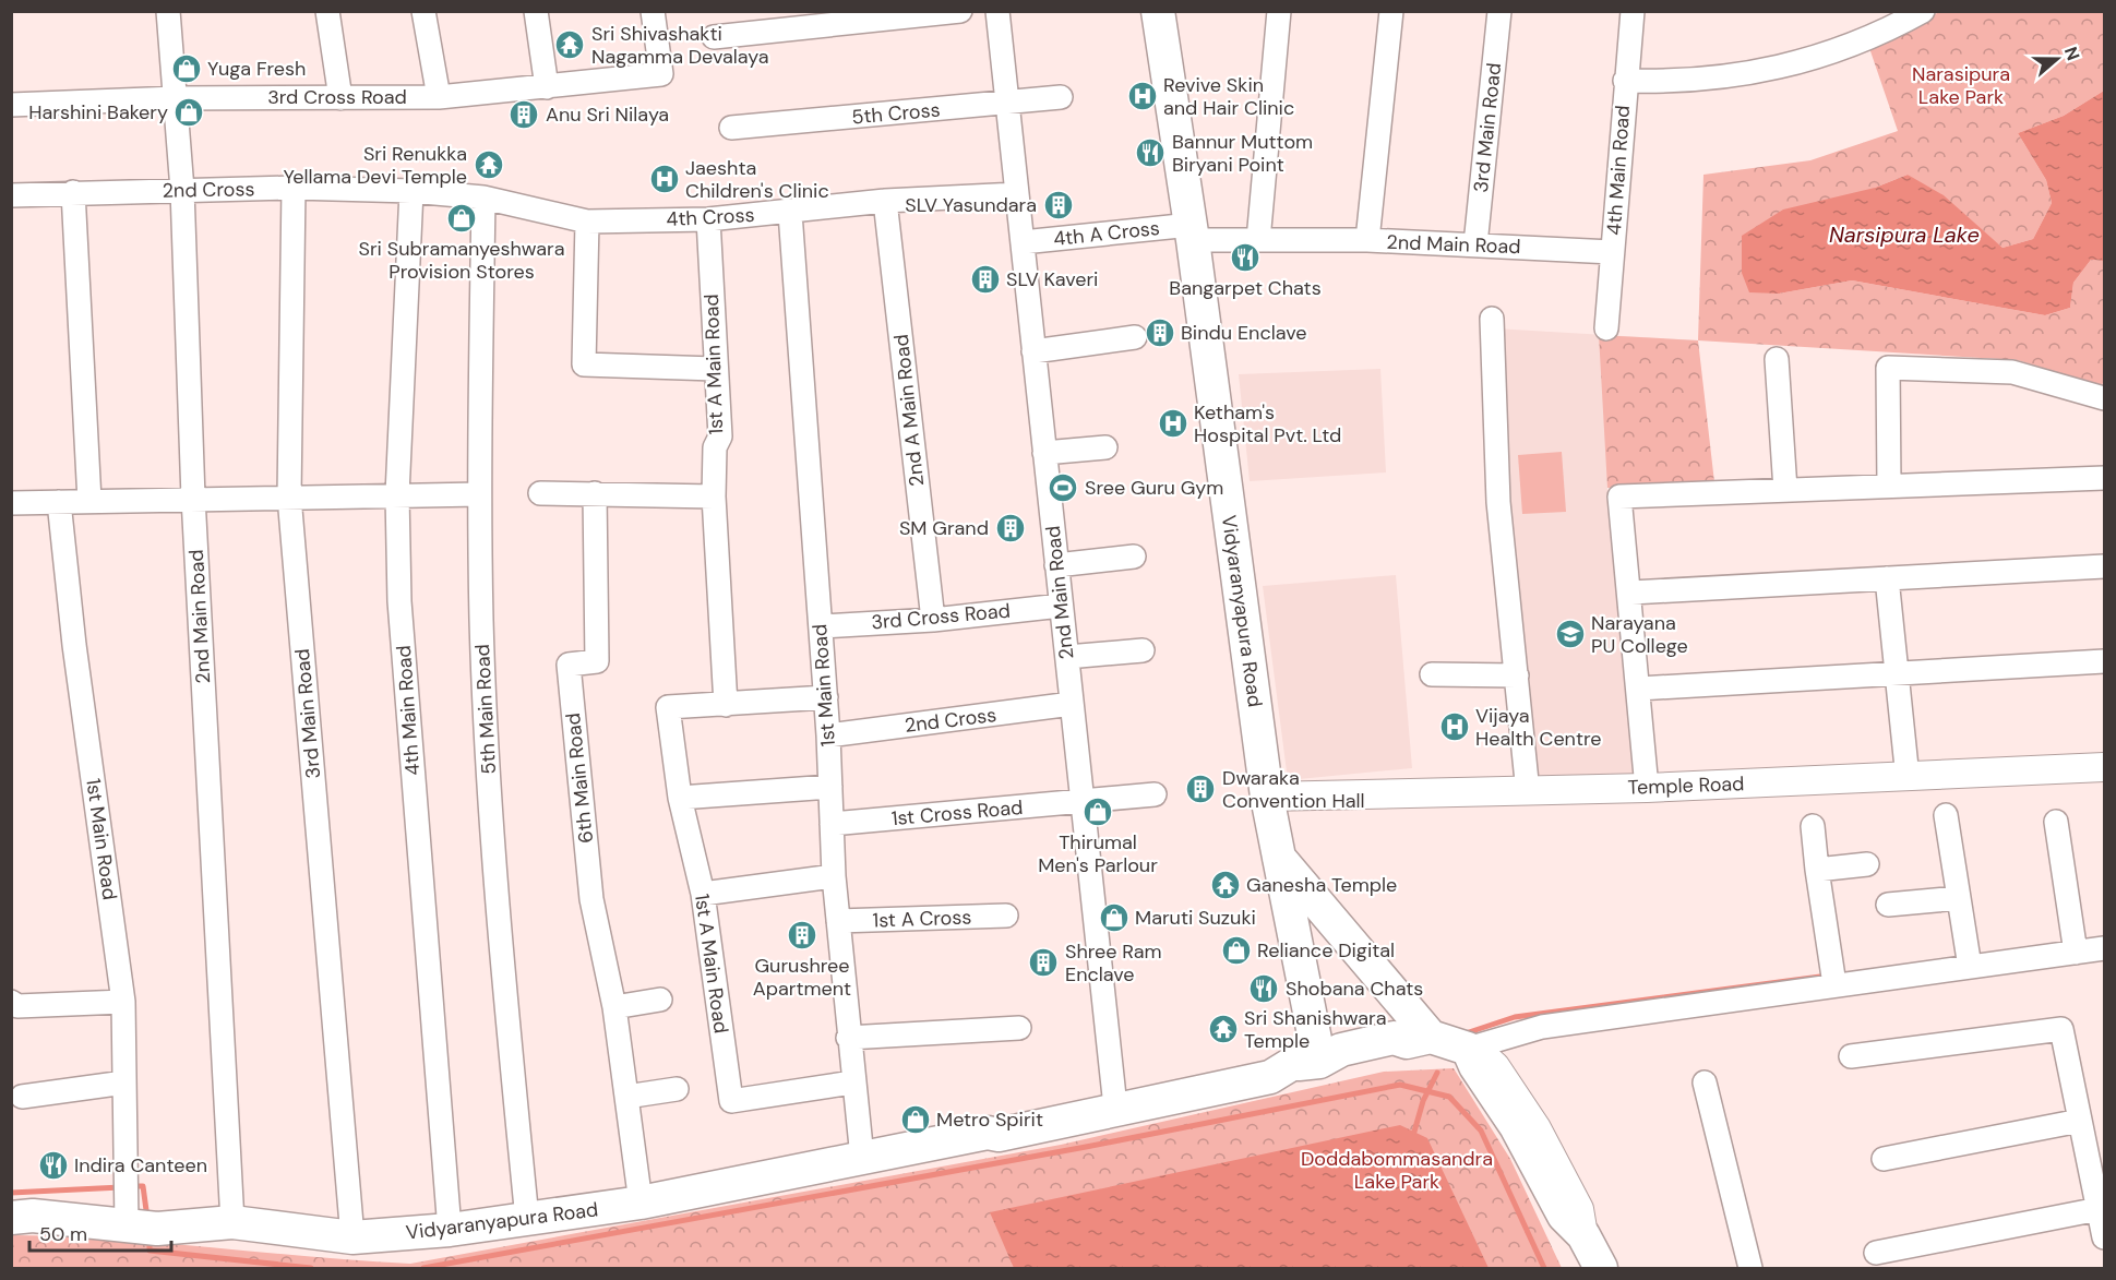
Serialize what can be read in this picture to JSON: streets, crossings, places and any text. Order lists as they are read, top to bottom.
{
  "streets": {
    "main road": ["Vidyaranyapura Road"],
    "street": [
      "3rd Cross Road",
      "5th Cross",
      "3rd Main Road",
      "4th Main Road",
      "2nd Cross",
      "4th Cross",
      "4th A Cross",
      "2nd Main Road",
      "1st A Main Road",
      "2nd A Main Road",
      "1st Main Road",
      "5th Main Road",
      "6th Main Road",
      "Temple Road",
      "1st Cross Road",
      "1st A Cross"
    ]
  },
  "crossings": [
    ["3rd Cross Road", "2nd Main Road"],
    ["3rd Cross Road", "2nd A Main Road"],
    ["3rd Cross Road", "1st Main Road"],
    ["5th Cross", "2nd Main Road"],
    ["3rd Main Road", "2nd Cross"],
    ["3rd Main Road", "2nd Main Road"],
    ["3rd Main Road", "Vidyaranyapura Road"],
    ["4th Main Road", "2nd Cross"],
    ["4th Main Road", "2nd Main Road"],
    ["4th Main Road", "Vidyaranyapura Road"],
    ["2nd Cross", "4th Cross"],
    ["2nd Cross", "2nd Main Road"],
    ["2nd Cross", "1st Main Road"],
    ["2nd Cross", "5th Main Road"],
    ["4th Cross", "2nd Main Road"],
    ["4th Cross", "1st A Main Road"],
    ["4th Cross", "2nd A Main Road"],
    ["4th Cross", "1st Main Road"],
    ["4th Cross", "5th Main Road"],
    ["4th A Cross", "2nd Main Road"],
    ["4th A Cross", "Vidyaranyapura Road"],
    ["2nd Main Road", "Vidyaranyapura Road"],
    ["2nd Main Road", "1st Cross Road"],
    ["1st A Main Road", "1st Main Road"],
    ["Vidyaranyapura Road", "1st Main Road"],
    ["Vidyaranyapura Road", "5th Main Road"],
    ["Vidyaranyapura Road", "6th Main Road"],
    ["Vidyaranyapura Road", "Temple Road"],
    ["1st Main Road", "1st Cross Road"],
    ["1st Main Road", "1st A Cross"]
  ],
  "water": ["Narsipura Lake"],
  "parks": ["Narasipura Lake Park", "Doddabommasandra Lake Park"],
  "places": {
    "temple": [
      "Sri Shivashakti Nagamma Devalaya",
      "Sri Renukka Yellama Devi Temple",
      "Ganesha Temple",
      "Sri Shanishwara Temple"
    ],
    "shop": [
      "Yuga Fresh",
      "Harshini Bakery",
      "Sri Subramanyeshwara Provision Stores",
      "Thirumal Men's Parlour",
      "Maruti Suzuki",
      "Reliance Digital",
      "Metro Spirit"
    ],
    "hospital": [
      "Revive Skin and Hair Clinic",
      "Jaeshta Children's Clinic",
      "Ketham's Hospital Pvt. Ltd",
      "Vijaya Health Centre"
    ],
    "building": [
      "Anu Sri Nilaya",
      "SLV Yasundara",
      "SLV Kaveri",
      "Bindu Enclave",
      "SM Grand",
      "Dwaraka Convention Hall",
      "Gurushree Apartment",
      "Shree Ram Enclave"
    ],
    "restaurant": [
      "Bannur Muttom Biryani Point",
      "Bangarpet Chats",
      "Shobana Chats",
      "Indira Canteen"
    ],
    "sports": ["Sree Guru Gym"],
    "school or university": ["Narayana PU College"]
  },
  "scale_bar": "50 m",
  "north": "right"
}
